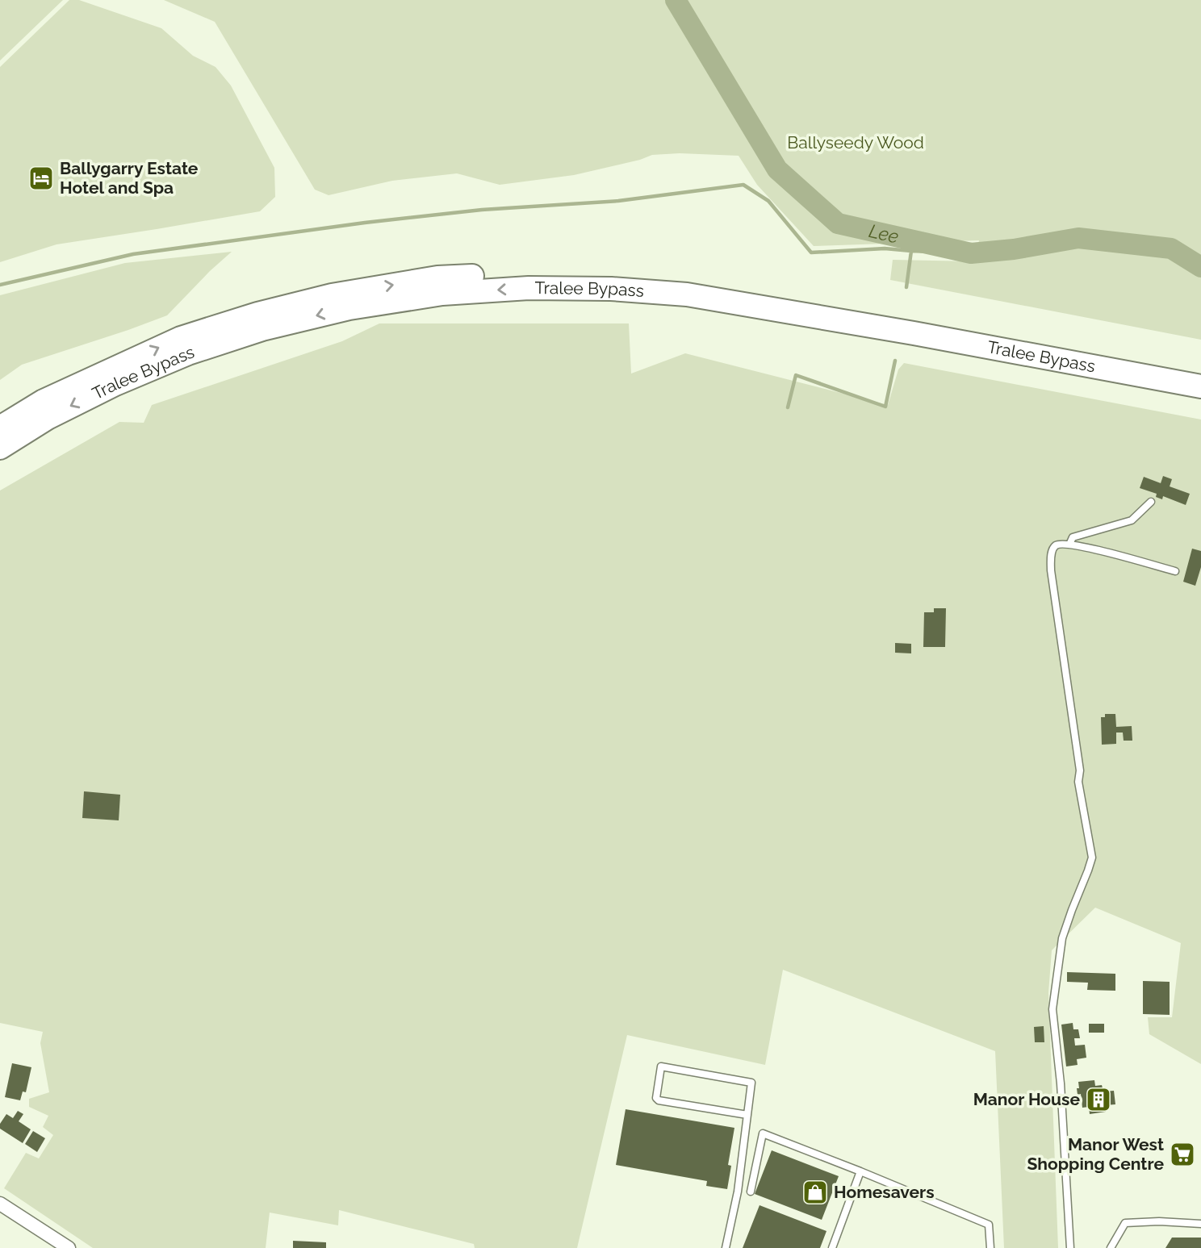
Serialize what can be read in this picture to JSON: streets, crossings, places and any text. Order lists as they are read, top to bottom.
{
  "streets": {
    "highway": ["Tralee Bypass"]
  },
  "water": ["Lee"],
  "parks": ["Ballyseedy Wood"],
  "places": {
    "hotel": ["Ballygarry Estate Hotel and Spa"],
    "building": ["Manor House"],
    "supermarket": ["Manor West Shopping Centre"],
    "shop": ["Homesavers"]
  }
}
